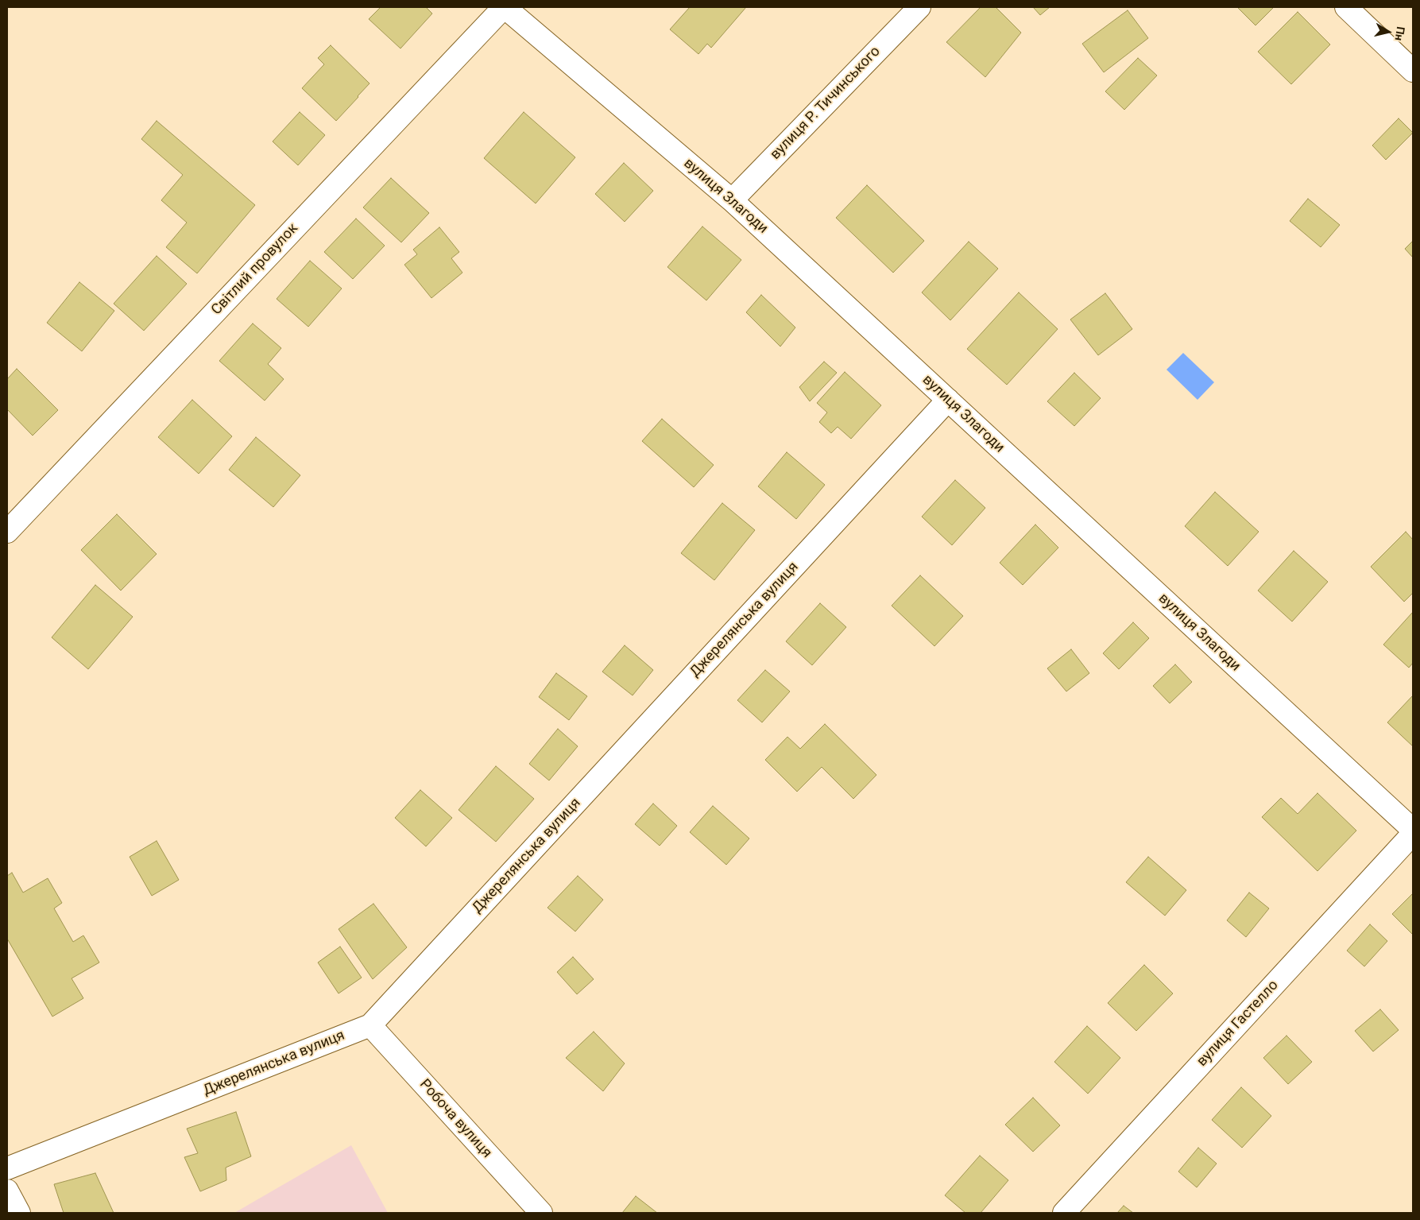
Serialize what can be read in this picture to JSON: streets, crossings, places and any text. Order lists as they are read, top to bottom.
{
  "streets": {
    "street": [
      "вулиця Р. Тичинського",
      "вулиця Злагоди",
      "Світлий провулок",
      "Джерелянська вулиця",
      "вулиця Гастелло",
      "Робоча вулиця"
    ]
  },
  "crossings": [
    ["вулиця Р. Тичинського", "вулиця Злагоди"],
    ["вулиця Злагоди", "Світлий провулок"],
    ["вулиця Злагоди", "Джерелянська вулиця"],
    ["Джерелянська вулиця", "Робоча вулиця"]
  ],
  "north": "right"
}
